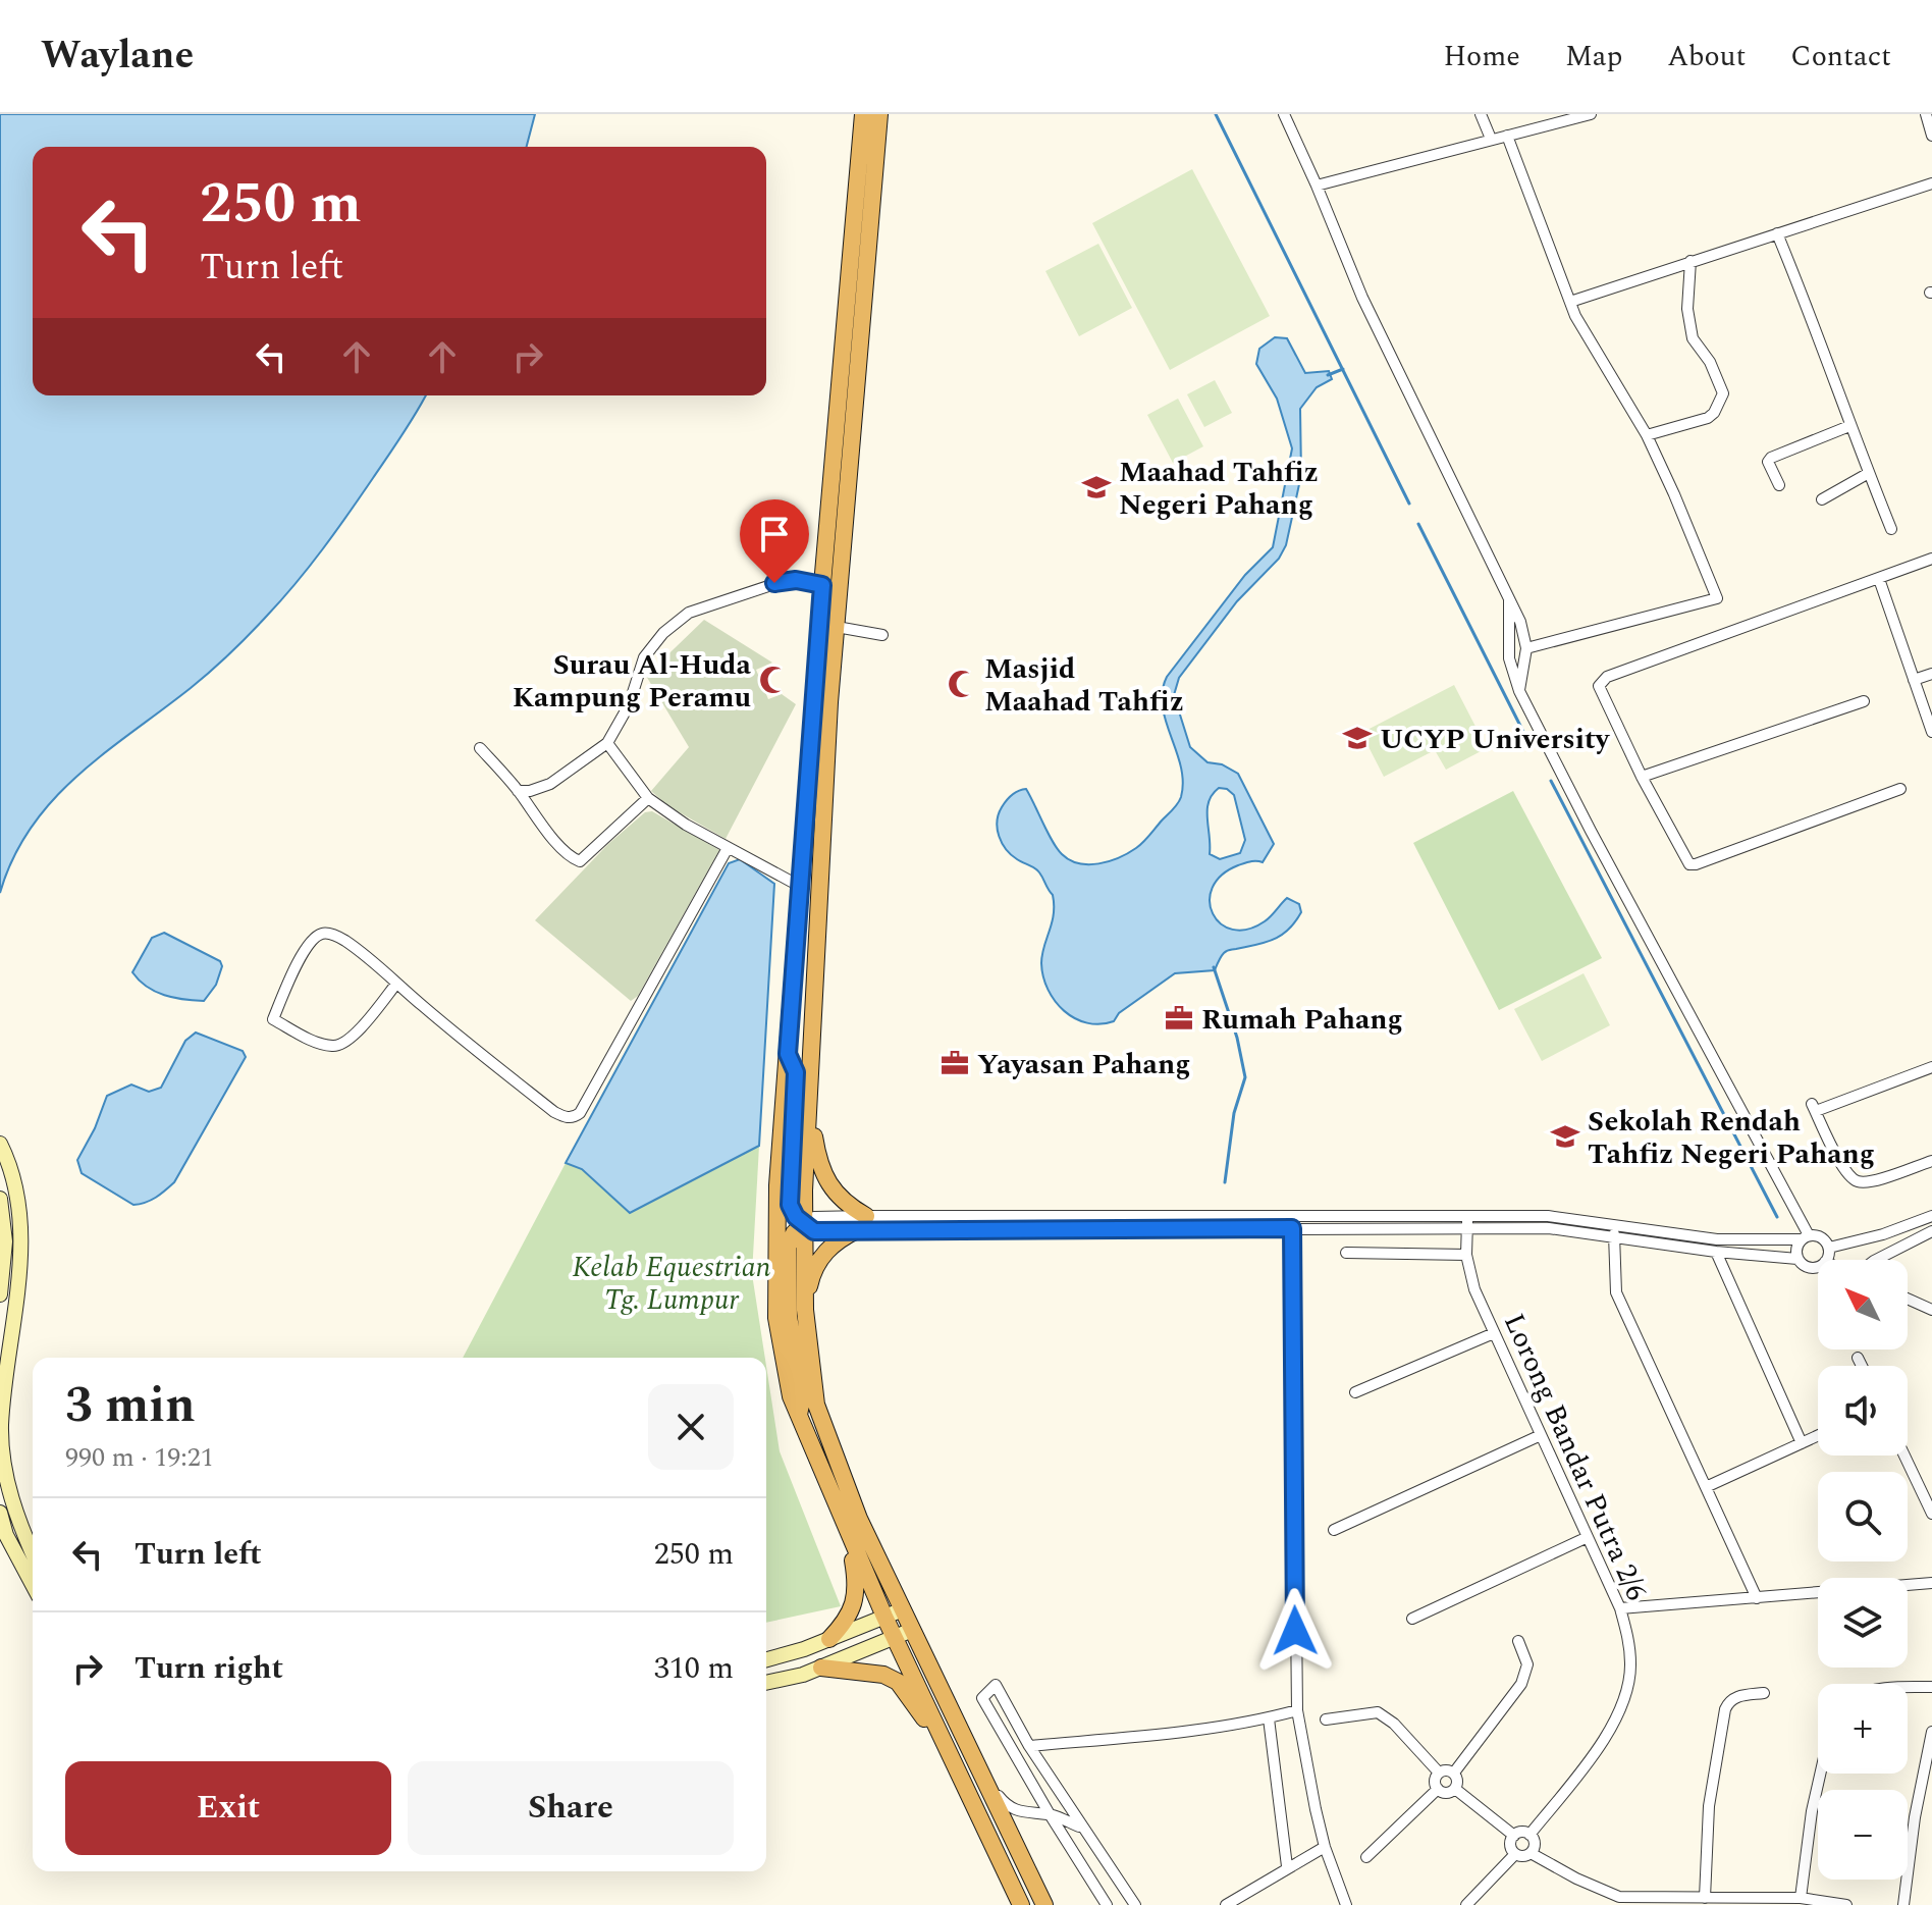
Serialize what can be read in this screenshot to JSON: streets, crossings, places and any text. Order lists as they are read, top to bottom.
{
  "streets": {
    "street": ["Lorong Bandar Putra 2/6"]
  },
  "parks": ["Kelab Equestrian Tg. Lumpur"],
  "places": {
    "school or university": ["Maahad Tahfiz Negeri Pahang", "UCYP University", "Sekolah Rendah Tahfiz Negeri Pahang"],
    "mosque": ["Surau Al-Huda Kampung Peramu", "Masjid Maahad Tahfiz"],
    "office": ["Rumah Pahang", "Yayasan Pahang"]
  },
  "north": "top left",
  "page": {
    "header": "Waylane",
    "nav": [
      "Home",
      "Map",
      "About",
      "Contact"
    ],
    "turn": ["250 m", "Turn left"],
    "map_buttons": ["+", "−"],
    "heading": ["3 min", "990 m · 19:21"],
    "list": [
      {
        "name": "Turn left",
        "value": "250 m"
      },
      {
        "name": "Turn right",
        "value": "310 m"
      }
    ],
    "buttons": ["Exit", "Share"]
  }
}
